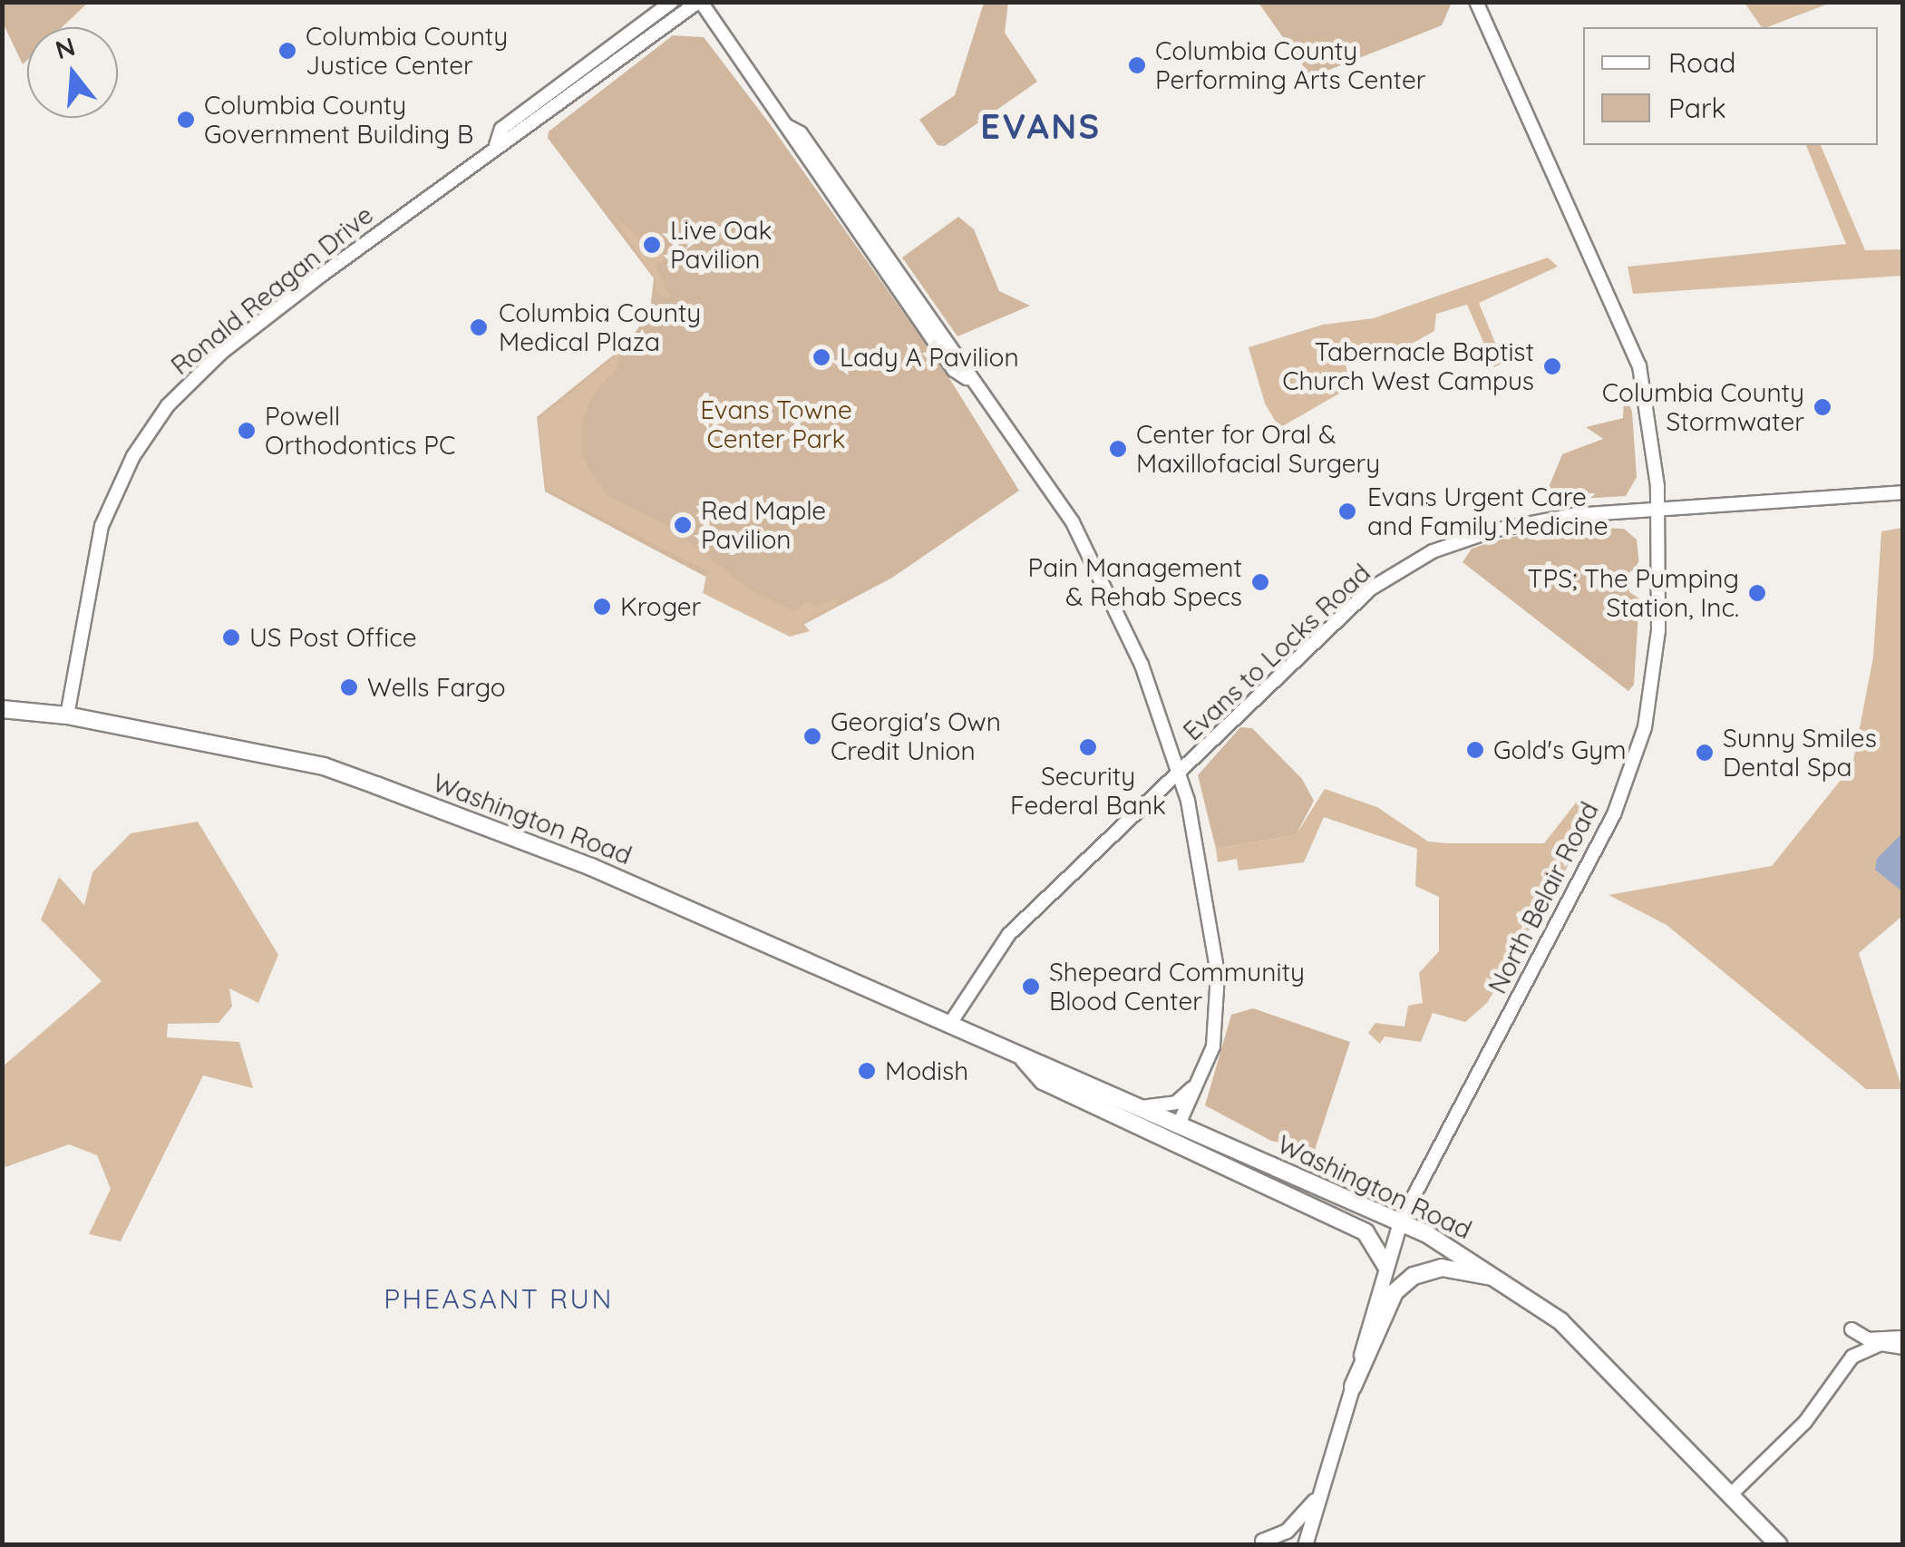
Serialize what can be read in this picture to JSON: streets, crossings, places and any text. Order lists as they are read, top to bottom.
{
  "streets": {
    "main road": ["Washington Road", "North Belair Road"],
    "street": ["Ronald Reagan Drive", "Evans to Locks Road"]
  },
  "crossings": [
    ["Ronald Reagan Drive", "Washington Road"],
    ["Evans to Locks Road", "Washington Road"],
    ["Evans to Locks Road", "North Belair Road"],
    ["Washington Road", "North Belair Road"]
  ],
  "districts": ["EVANS", "PHEASANT RUN"],
  "parks": ["Evans Towne Center Park"],
  "places": [
    "Columbia County Justice Center",
    "Columbia County Performing Arts Center",
    "Columbia County Government Building B",
    "Live Oak Pavilion",
    "Columbia County Medical Plaza",
    "Lady A Pavilion",
    "Tabernacle Baptist Church West Campus",
    "Columbia County Stormwater",
    "Powell Orthodontics PC",
    "Center for Oral & Maxillofacial Surgery",
    "Evans Urgent Care and Family Medicine",
    "Red Maple Pavilion",
    "Pain Management & Rehab Specs",
    "TPS; The Pumping Station, Inc.",
    "Kroger",
    "US Post Office",
    "Wells Fargo",
    "Georgia's Own Credit Union",
    "Security Federal Bank",
    "Gold's Gym",
    "Sunny Smiles Dental Spa",
    "Shepeard Community Blood Center",
    "Modish"
  ],
  "legend": ["Road", "Park"],
  "north": "top"
}
